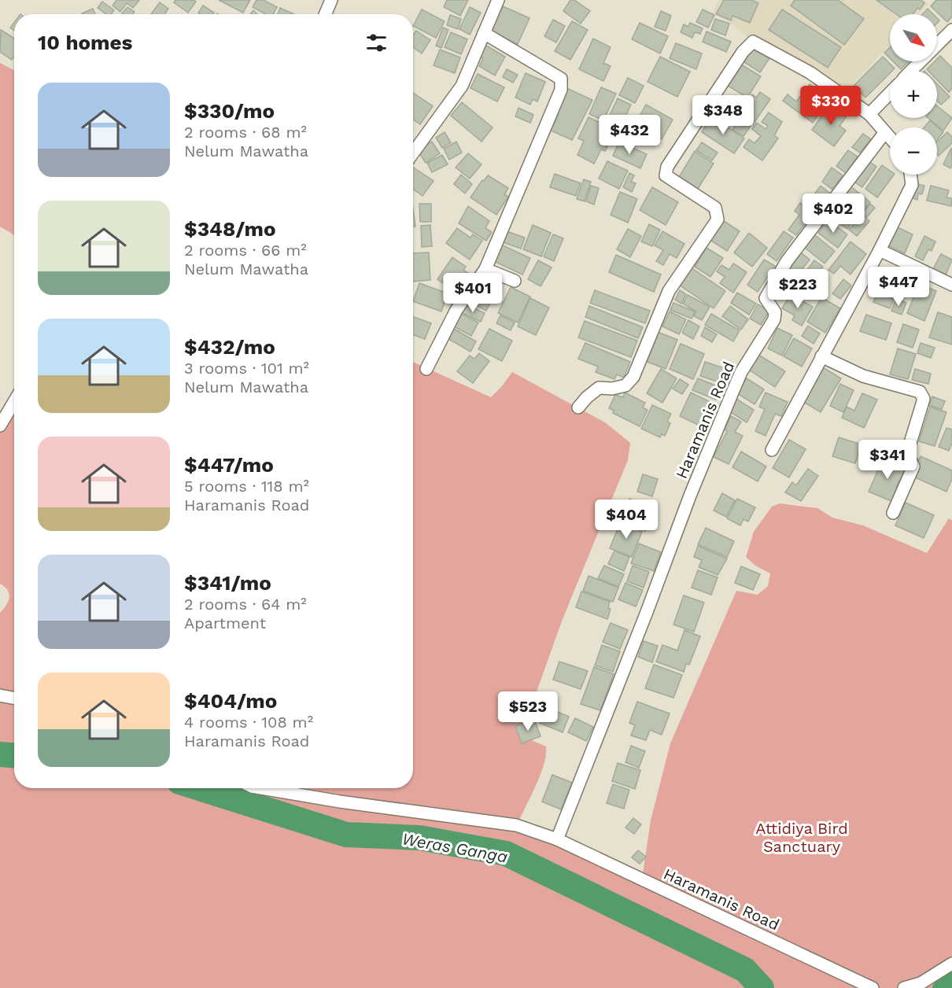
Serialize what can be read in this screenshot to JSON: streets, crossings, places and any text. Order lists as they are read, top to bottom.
{
  "streets": {
    "street": ["Haramanis Road"]
  },
  "water": ["Weras Ganga"],
  "parks": ["Attidiya Bird Sanctuary"],
  "north": "bottom right",
  "page": {
    "map_buttons": ["+", "−"],
    "heading": "10 homes",
    "list": [
      {
        "name": "$330/mo",
        "note": "2 rooms · 68 m² · Nelum Mawatha"
      },
      {
        "name": "$348/mo",
        "note": "2 rooms · 66 m² · Nelum Mawatha"
      },
      {
        "name": "$432/mo",
        "note": "3 rooms · 101 m² · Nelum Mawatha"
      },
      {
        "name": "$447/mo",
        "note": "5 rooms · 118 m² · Haramanis Road"
      },
      {
        "name": "$341/mo",
        "note": "2 rooms · 64 m² · Apartment"
      },
      {
        "name": "$404/mo",
        "note": "4 rooms · 108 m² · Haramanis Road"
      }
    ],
    "price": [
      "$330",
      "$348",
      "$432",
      "$402",
      "$447",
      "$223",
      "$401",
      "$341",
      "$404",
      "$523"
    ]
  }
}
